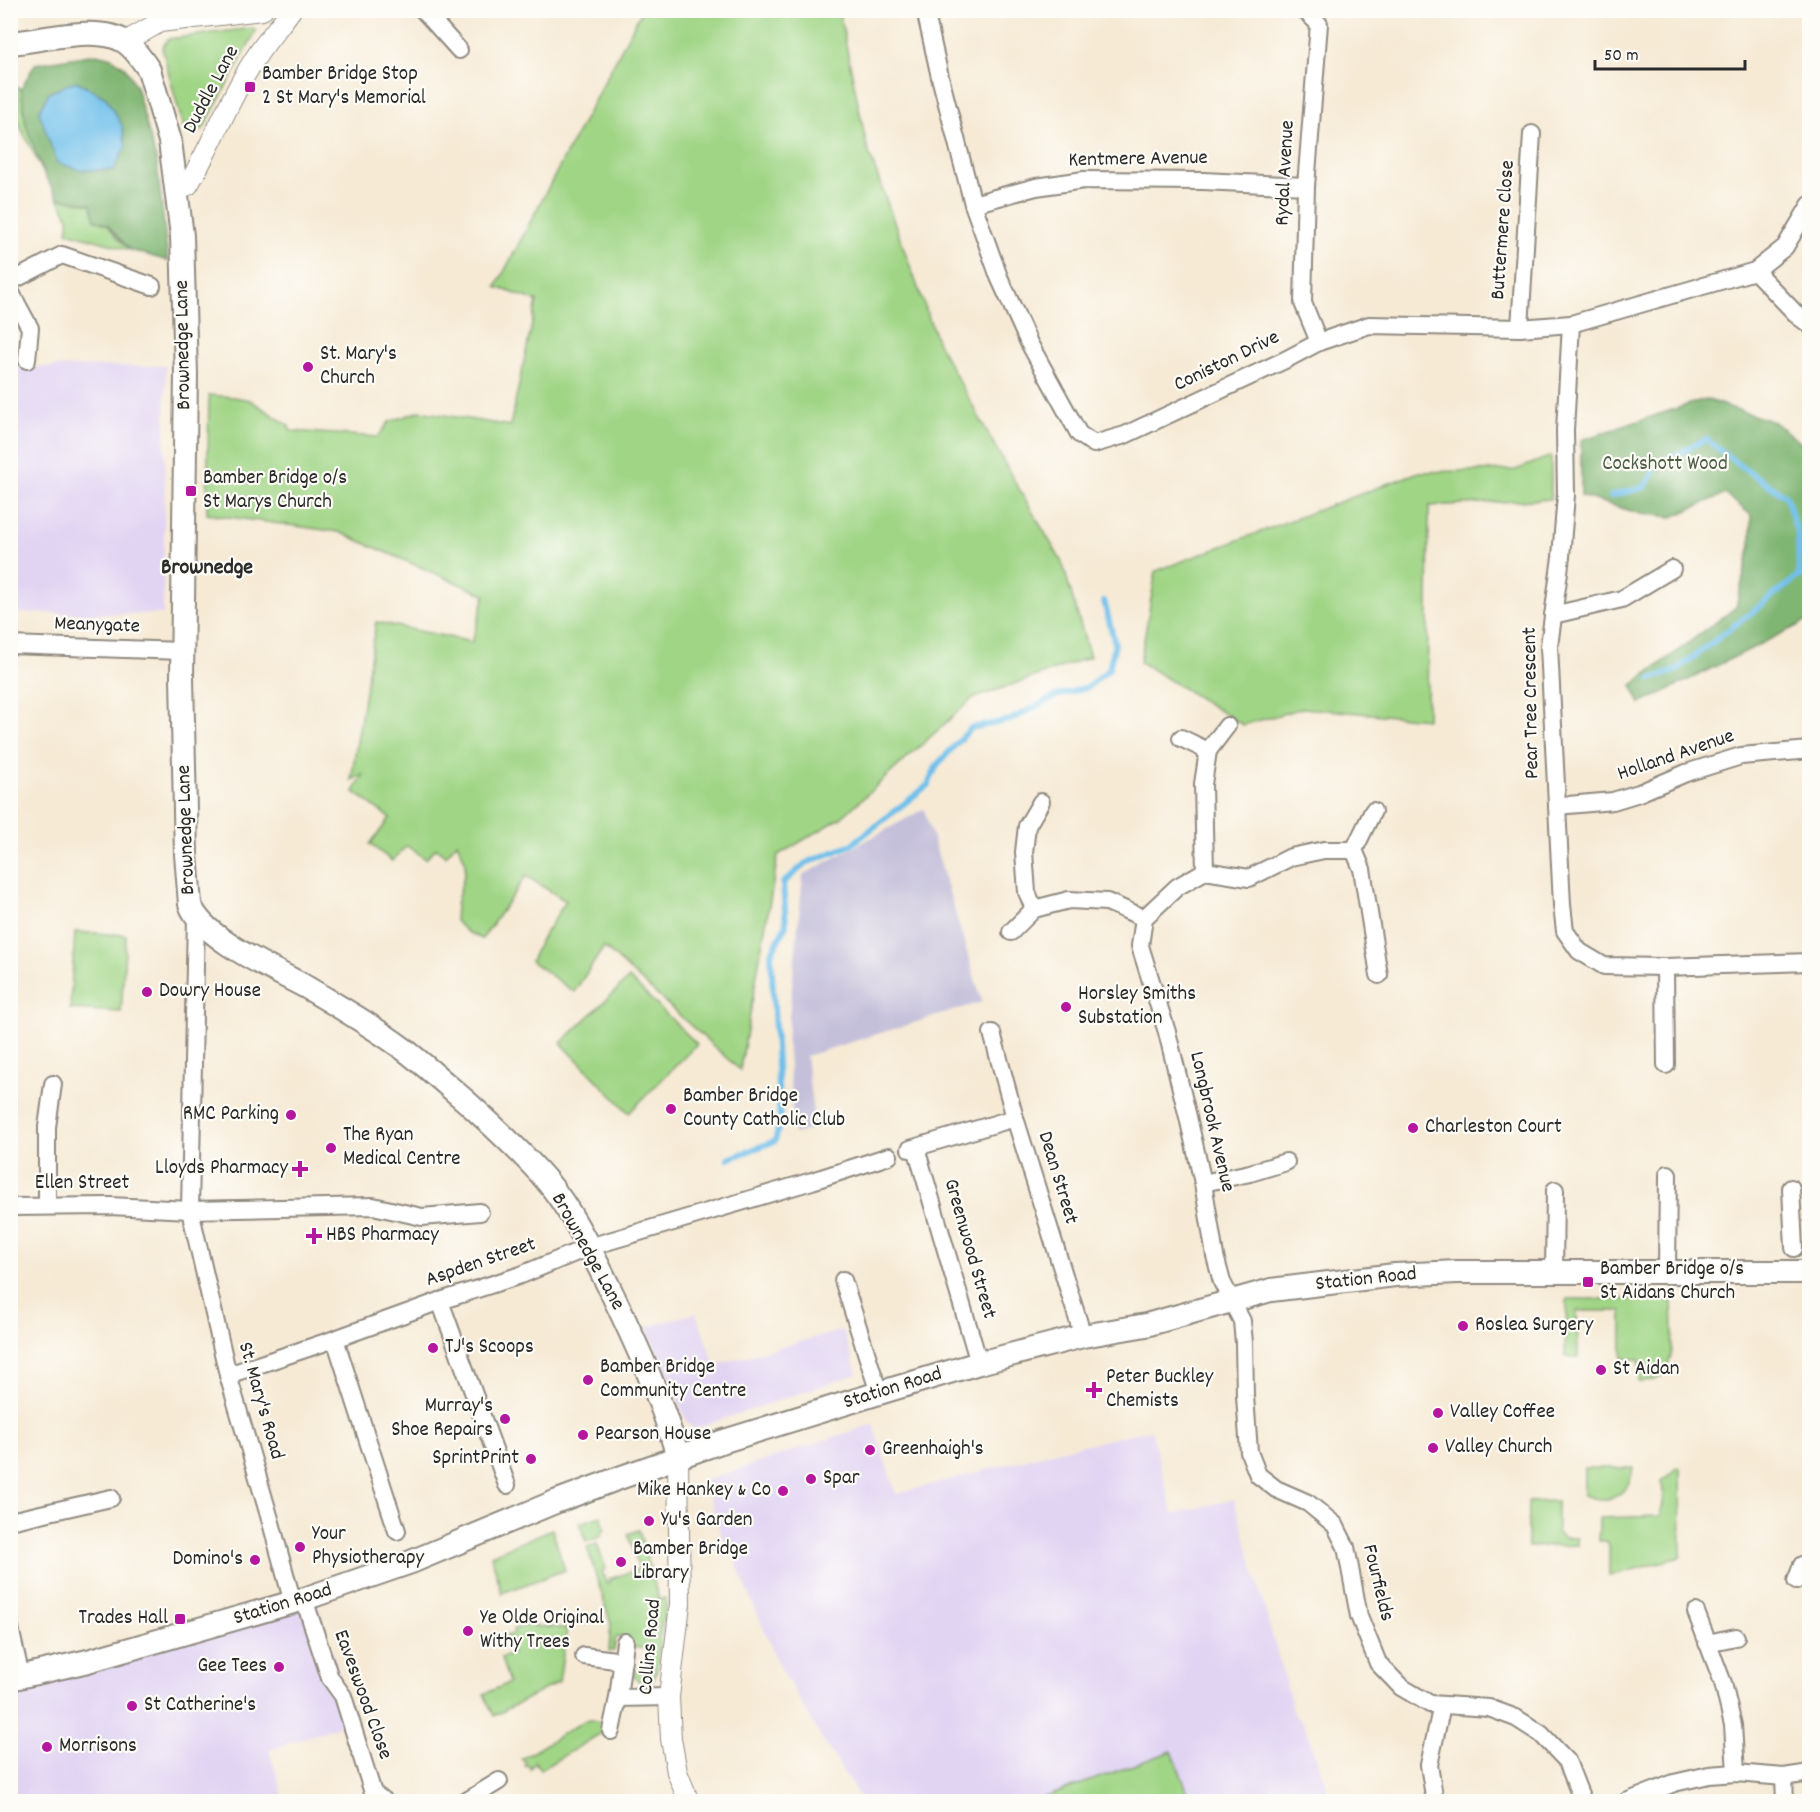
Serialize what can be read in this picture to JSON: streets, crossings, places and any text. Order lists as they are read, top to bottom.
{
  "streets": {
    "main road": ["Brownedge Lane", "Station Road"],
    "street": [
      "Duddle Lane",
      "Kentmere Avenue",
      "Rydal Avenue",
      "Buttermere Close",
      "Coniston Drive",
      "Meanygate",
      "Pear Tree Crescent",
      "Holland Avenue",
      "Longbrook Avenue",
      "Dean Street",
      "Ellen Street",
      "Greenwood Street",
      "Aspden Street",
      "St. Mary's Road",
      "Fourfields",
      "Collins Road",
      "Eaveswood Close"
    ]
  },
  "crossings": [
    ["Duddle Lane", "Brownedge Lane"],
    ["Kentmere Avenue", "Rydal Avenue"],
    ["Kentmere Avenue", "Coniston Drive"],
    ["Rydal Avenue", "Coniston Drive"],
    ["Buttermere Close", "Coniston Drive"],
    ["Brownedge Lane", "Meanygate"],
    ["Brownedge Lane", "Aspden Street"],
    ["Brownedge Lane", "Station Road"],
    ["Brownedge Lane", "St. Mary's Road"],
    ["Brownedge Lane", "Collins Road"],
    ["Coniston Drive", "Pear Tree Crescent"],
    ["Pear Tree Crescent", "Holland Avenue"],
    ["Longbrook Avenue", "Station Road"],
    ["Longbrook Avenue", "Fourfields"],
    ["Dean Street", "Greenwood Street"],
    ["Dean Street", "Station Road"],
    ["Ellen Street", "St. Mary's Road"],
    ["Greenwood Street", "Station Road"],
    ["Aspden Street", "St. Mary's Road"],
    ["Station Road", "St. Mary's Road"],
    ["Station Road", "Fourfields"],
    ["Station Road", "Collins Road"],
    ["Station Road", "Eaveswood Close"],
    ["St. Mary's Road", "Eaveswood Close"]
  ],
  "districts": ["Brownedge"],
  "parks": ["Cockshott Wood"],
  "places": {
    "transit": [
      "Bamber Bridge Stop 2 St Mary's Memorial",
      "Bamber Bridge o/s St Marys Church",
      "Bamber Bridge o/s St Aidans Church",
      "Trades Hall"
    ],
    "other": [
      "St. Mary's Church",
      "Dowry House",
      "Horsley Smiths Substation",
      "Bamber Bridge County Catholic Club",
      "RMC Parking",
      "Charleston Court",
      "The Ryan Medical Centre",
      "Roslea Surgery",
      "TJ's Scoops",
      "St Aidan",
      "Bamber Bridge Community Centre",
      "Valley Coffee",
      "Murray's Shoe Repairs",
      "Pearson House",
      "Valley Church",
      "Greenhaigh's",
      "SprintPrint",
      "Spar",
      "Mike Hankey & Co",
      "Yu's Garden",
      "Your Physiotherapy",
      "Domino's",
      "Bamber Bridge Library",
      "Ye Olde Original Withy Trees",
      "Gee Tees",
      "St Catherine's",
      "Morrisons"
    ],
    "health": ["Lloyds Pharmacy", "HBS Pharmacy", "Peter Buckley Chemists"]
  },
  "scale_bar": "50 m"
}
